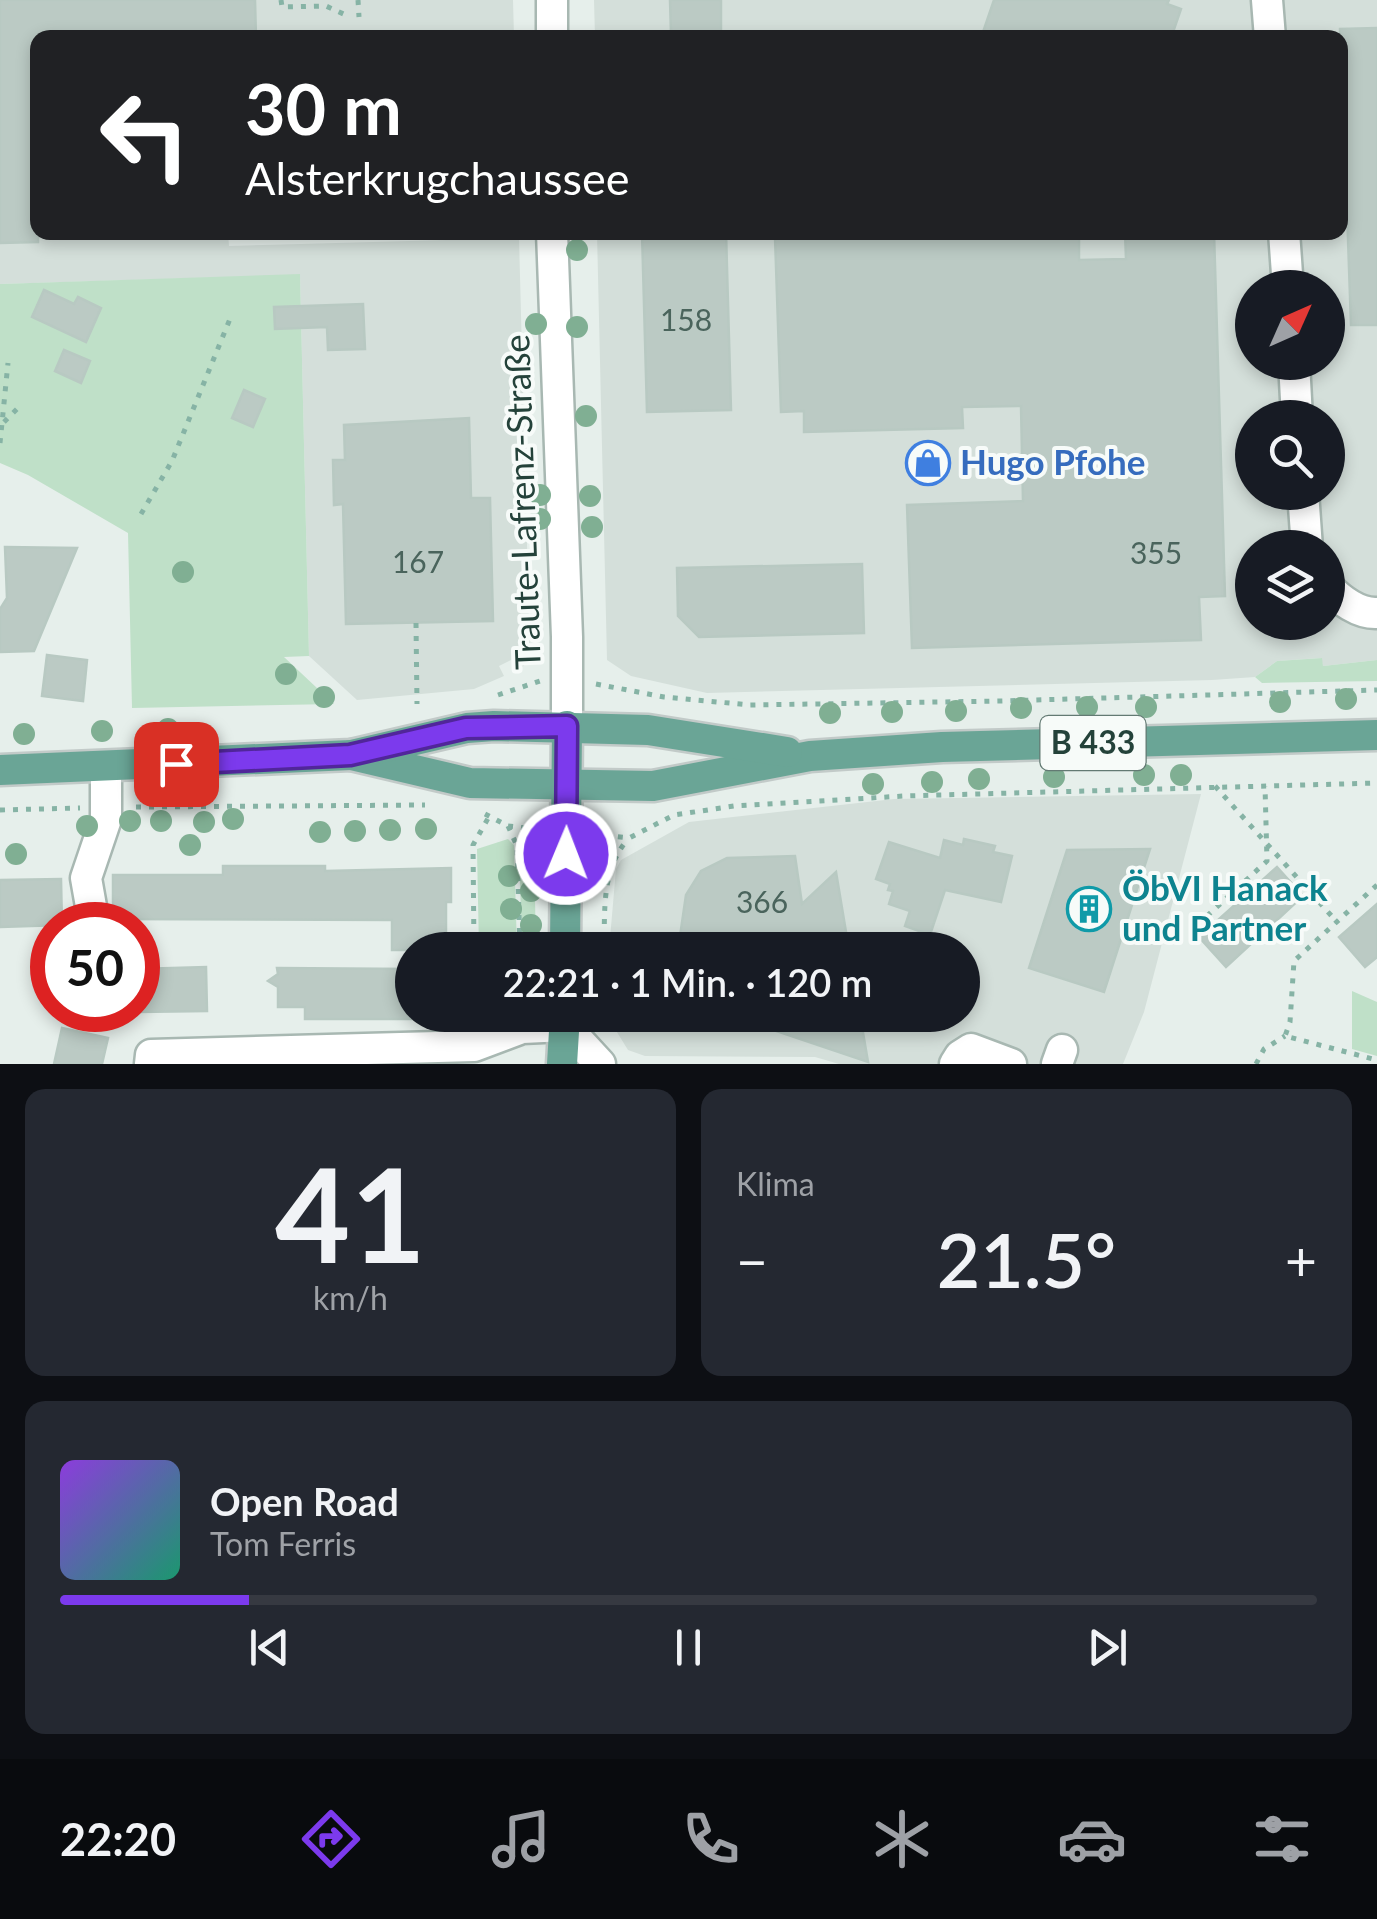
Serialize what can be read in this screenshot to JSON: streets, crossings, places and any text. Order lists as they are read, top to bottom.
{
  "streets": {
    "main road": ["Traute-Lafrenz-Straße", "B 433"]
  },
  "crossings": [
    ["Traute-Lafrenz-Straße", "B 433"]
  ],
  "places": {
    "shop": ["Hugo Pfohe"],
    "building": ["ÖbVI Hanack und Partner"]
  },
  "house_numbers": [
    "158",
    "355",
    "167",
    "366"
  ],
  "north": "top right",
  "page": {
    "turn": ["30 m", "Alsterkrugchaussee"],
    "limit": "50",
    "trip": "22:21 · 1 Min. · 120 m",
    "tile": [
      ["41", "km/h"],
      "Klima"
    ],
    "heat": ["−", "21.5°", "+"],
    "song": ["Open Road", "Tom Ferris"],
    "tabs": "22:20"
  }
}
